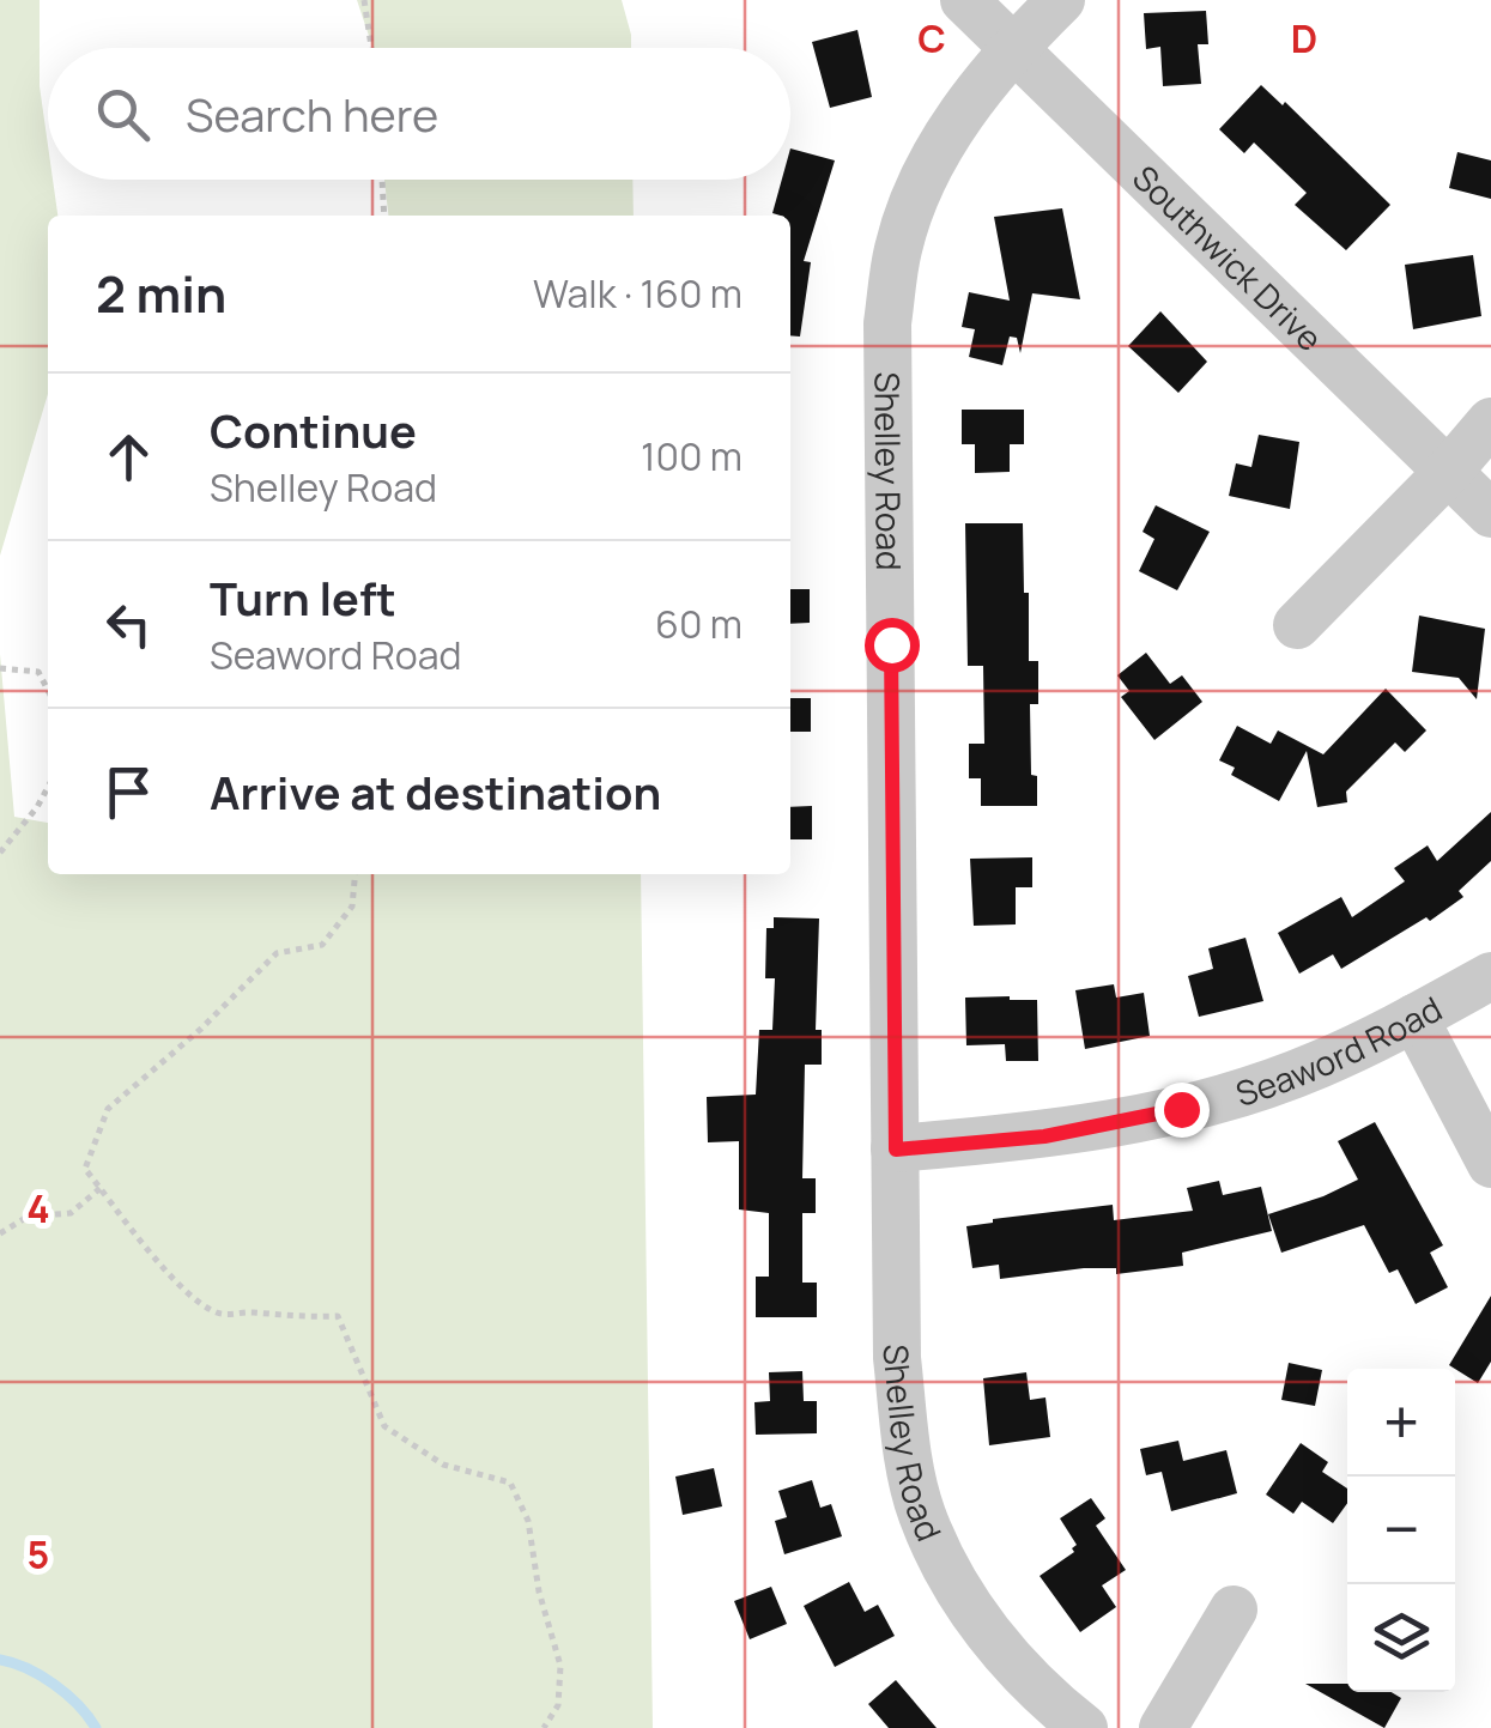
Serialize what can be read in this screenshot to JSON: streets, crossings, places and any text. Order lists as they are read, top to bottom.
{
  "streets": {
    "street": ["Southwick Drive", "Shelley Road", "Seaword Road"]
  },
  "crossings": [
    ["Southwick Drive", "Shelley Road"],
    ["Shelley Road", "Seaword Road"]
  ],
  "page": {
    "search": "Search here",
    "heading": ["2 min", "Walk · 160 m"],
    "list": [
      ["Continue", "Shelley Road", "100 m"],
      ["Turn left", "Seaword Road", "60 m"],
      "Arrive at destination"
    ],
    "map_buttons": ["+", "−"]
  },
  "grid": {
    "columns": ["C", "D"],
    "rows": ["4", "5"]
  }
}
